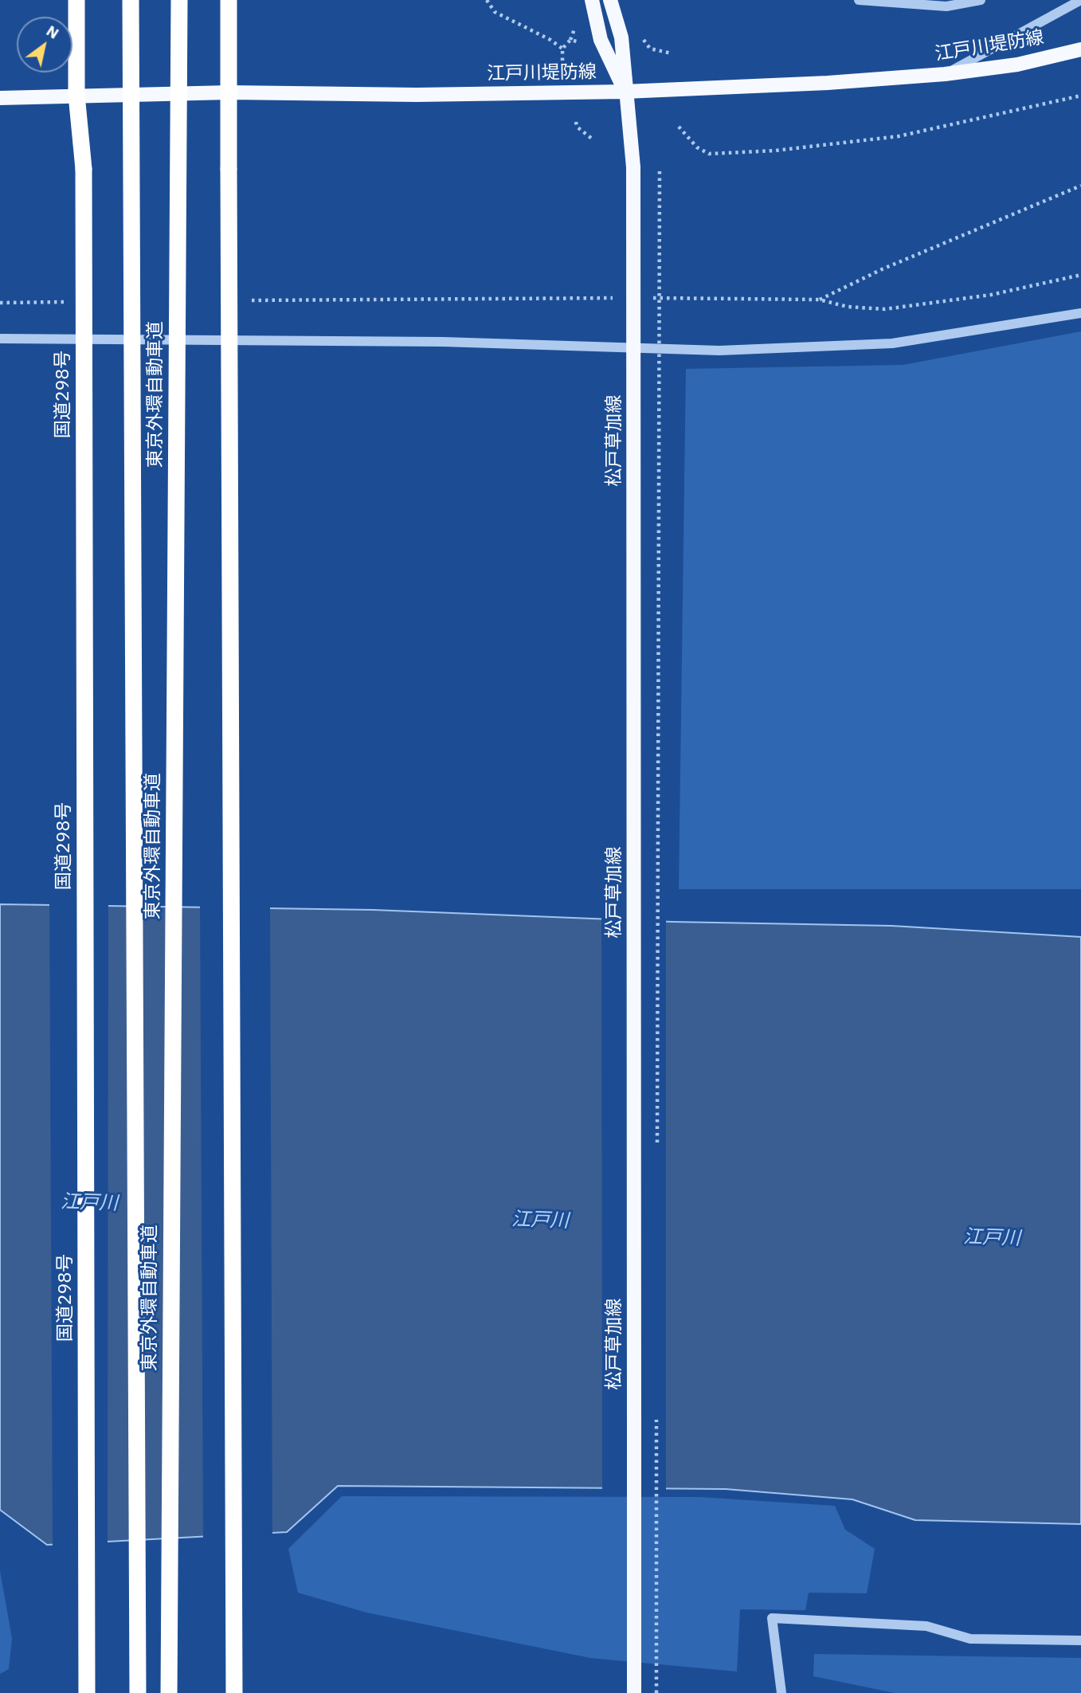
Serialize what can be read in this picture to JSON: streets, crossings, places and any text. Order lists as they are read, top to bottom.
{
  "streets": {
    "highway": ["国道298号", "東京外環自動車道"],
    "main road": ["江戸川堤防線", "松戸草加線"]
  },
  "crossings": [
    ["江戸川堤防線", "国道298号"],
    ["江戸川堤防線", "松戸草加線"]
  ],
  "water": ["江戸川"],
  "north": "top right"
}
